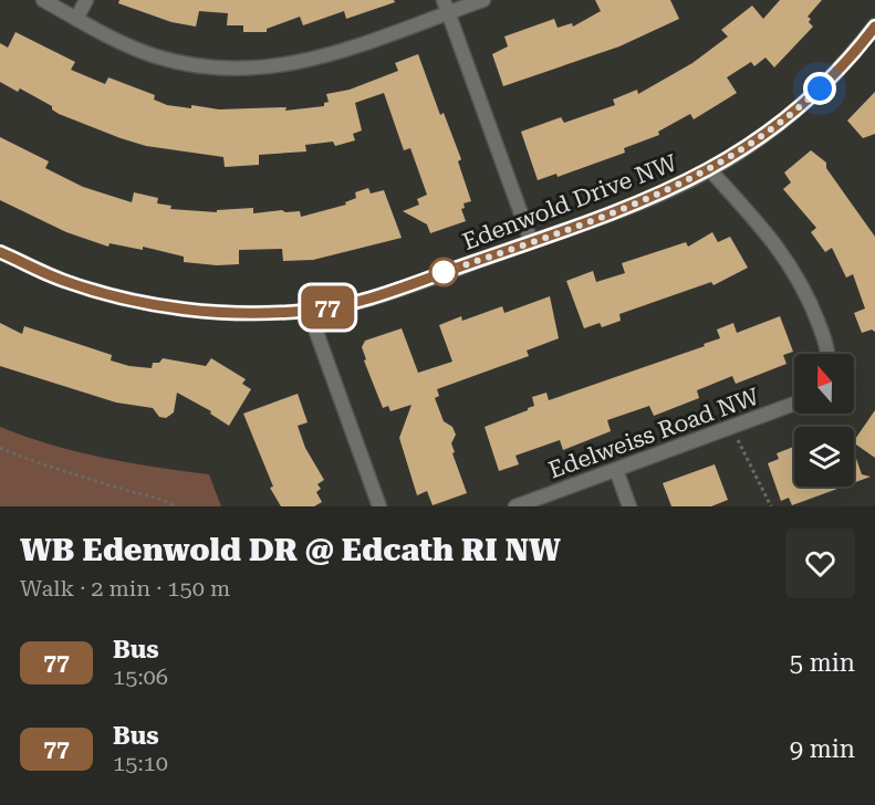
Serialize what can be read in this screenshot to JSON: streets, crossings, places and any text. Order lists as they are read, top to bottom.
{
  "streets": {
    "street": ["Edenwold Drive NW", "Edelweiss Road NW"]
  },
  "lines": ["bus line 77"],
  "north": "top",
  "page": {
    "on_map": "77",
    "heading": ["WB Edenwold DR @ Edcath RI NW", "Walk · 2 min · 150 m"],
    "list": [
      {
        "mark": "77",
        "name": "Bus",
        "note": "15:06",
        "value": "5 min"
      },
      {
        "mark": "77",
        "name": "Bus",
        "note": "15:10",
        "value": "9 min"
      }
    ]
  }
}
